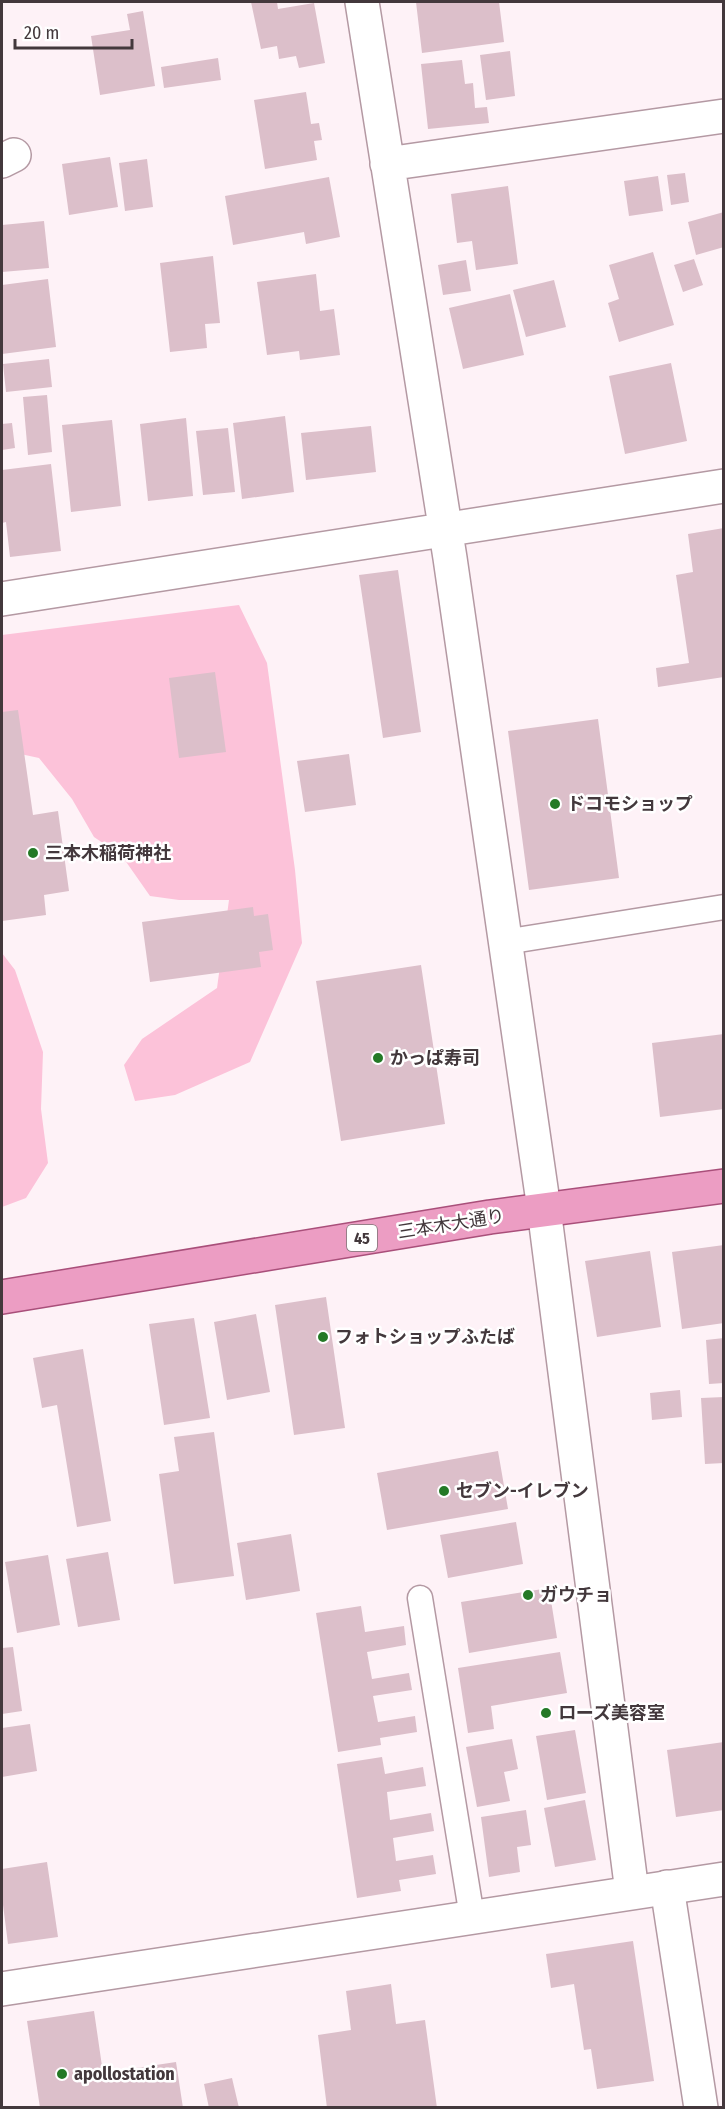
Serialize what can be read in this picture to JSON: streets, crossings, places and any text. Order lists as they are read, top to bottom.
{
  "streets": {
    "main road": ["三本木大通り", "45"]
  },
  "places": [
    "ドコモショップ",
    "三本木稲荷神社",
    "かっぱ寿司",
    "フォトショップふたば",
    "セブン-イレブン",
    "ガウチョ",
    "ローズ美容室",
    "apollostation"
  ],
  "scale_bar": "20 m"
}
